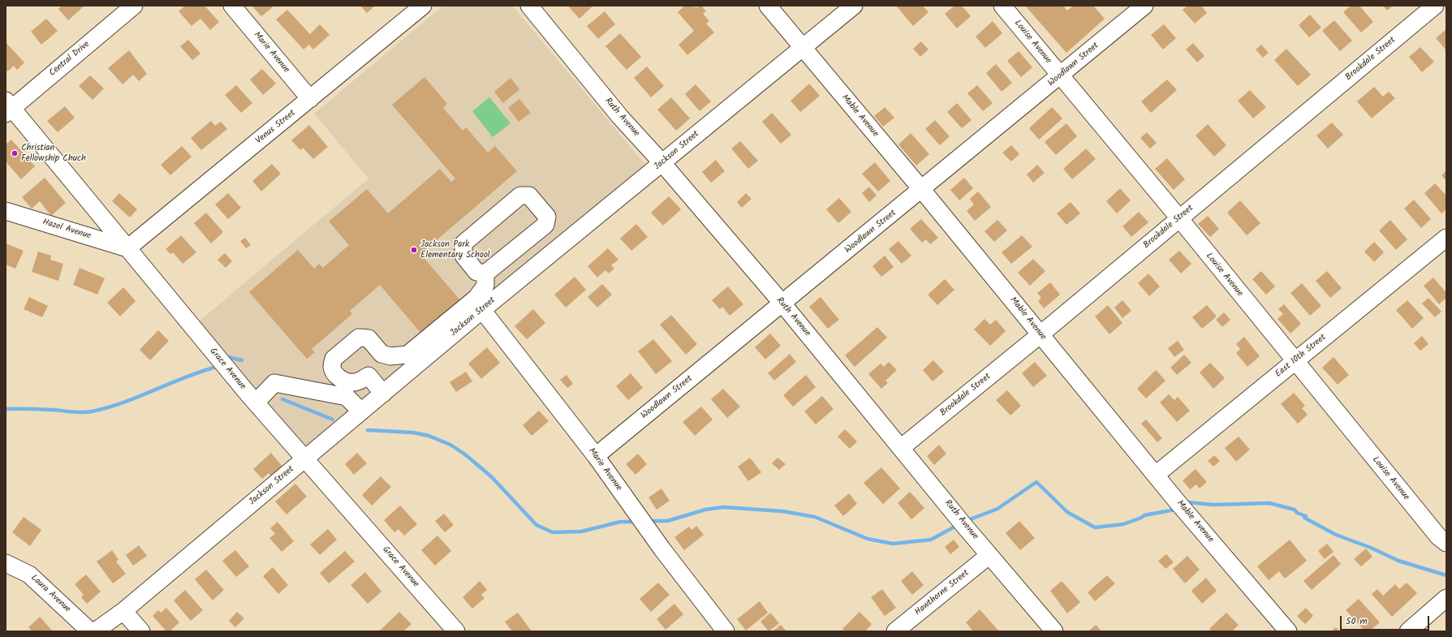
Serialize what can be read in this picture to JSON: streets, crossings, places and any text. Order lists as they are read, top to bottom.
{
  "streets": {
    "street": [
      "Louise Avenue",
      "Marie Avenue",
      "Central Drive",
      "Brookdale Street",
      "Woodlawn Street",
      "Mable Avenue",
      "Ruth Avenue",
      "Venus Street",
      "Jackson Street",
      "Hazel Avenue",
      "East 10th Street",
      "Grace Avenue",
      "Hawthorne Street",
      "Laura Avenue"
    ]
  },
  "crossings": [
    ["Louise Avenue", "Brookdale Street"],
    ["Louise Avenue", "Woodlawn Street"],
    ["Louise Avenue", "East 10th Street"],
    ["Marie Avenue", "Woodlawn Street"],
    ["Marie Avenue", "Venus Street"],
    ["Marie Avenue", "Jackson Street"],
    ["Central Drive", "Grace Avenue"],
    ["Brookdale Street", "Mable Avenue"],
    ["Brookdale Street", "Ruth Avenue"],
    ["Woodlawn Street", "Mable Avenue"],
    ["Woodlawn Street", "Ruth Avenue"],
    ["Mable Avenue", "Jackson Street"],
    ["Mable Avenue", "East 10th Street"],
    ["Ruth Avenue", "Jackson Street"],
    ["Ruth Avenue", "Hawthorne Street"],
    ["Venus Street", "Hazel Avenue"],
    ["Venus Street", "Grace Avenue"],
    ["Jackson Street", "Grace Avenue"],
    ["Hazel Avenue", "Grace Avenue"]
  ],
  "places": ["Christian Fellowship Chuch", "Jackson Park Elementary School"],
  "scale_bar": "50 m"
}
